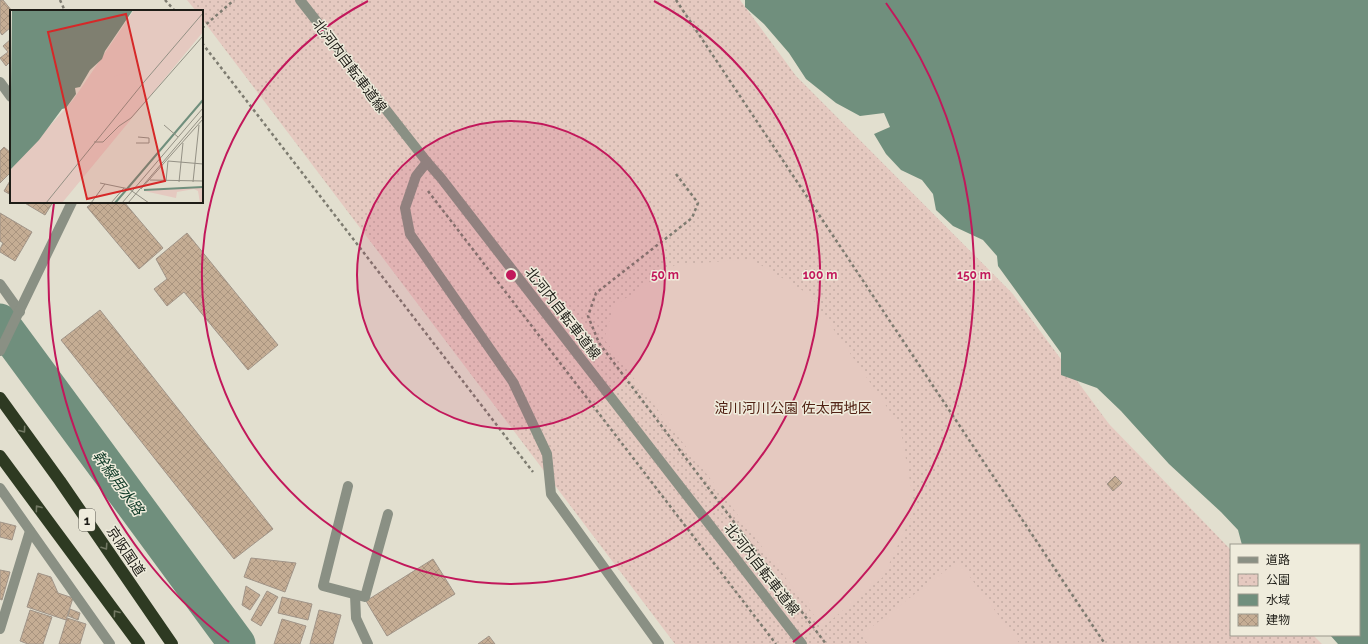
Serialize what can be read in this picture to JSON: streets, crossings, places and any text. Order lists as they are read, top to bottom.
{
  "streets": {
    "highway": ["1", "京阪国道"],
    "street": ["北河内自転車道線"]
  },
  "water": ["幹線用水路"],
  "parks": ["淀川河川公園 佐太西地区"],
  "legend": [
    "道路",
    "公園",
    "水域",
    "建物"
  ],
  "rings": ["50 m", "100 m", "150 m"]
}
